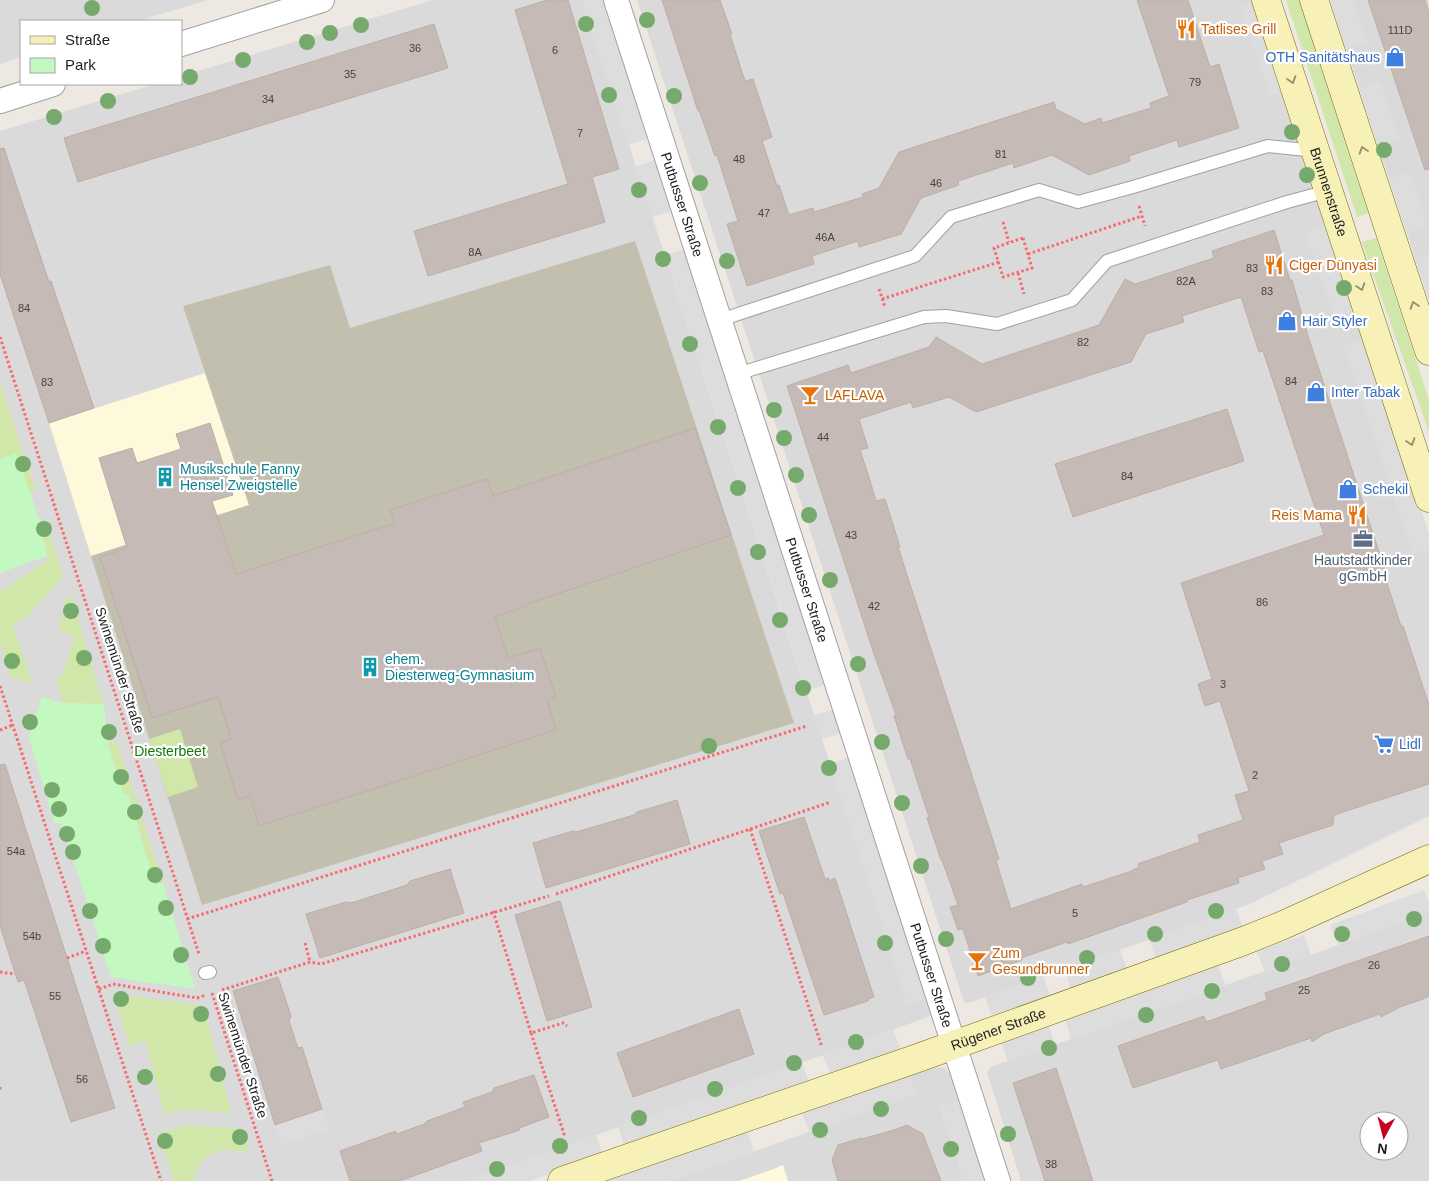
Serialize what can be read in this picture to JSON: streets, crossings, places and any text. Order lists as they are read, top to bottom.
{
  "streets": {
    "street": ["Brunnenstraße", "Putbusser Straße", "Rügener Straße"],
    "path": ["Swinemünder Straße"]
  },
  "crossings": [
    ["Putbusser Straße", "Rügener Straße"]
  ],
  "parks": ["Diesterbeet"],
  "places": {
    "restaurant": ["Tatlises Grill", "Ciger Dünyasi", "Reis Mama"],
    "shop": [
      "OTH Sanitätshaus",
      "Hair Styler",
      "Inter Tabak",
      "Schekil"
    ],
    "bar": ["LAFLAVA", "Zum Gesundbrunner"],
    "building": ["Musikschule Fanny Hensel Zweigstelle", "ehem. Diesterweg-Gymnasium"],
    "office": ["Hautstadtkinder gGmbH"],
    "supermarket": ["Lidl"]
  },
  "house_numbers": [
    "111D",
    "36",
    "6",
    "35",
    "79",
    "34",
    "7",
    "81",
    "48",
    "46",
    "47",
    "46A",
    "8A",
    "83",
    "82A",
    "83",
    "84",
    "82",
    "84",
    "83",
    "44",
    "84",
    "43",
    "86",
    "42",
    "3",
    "2",
    "54a",
    "5",
    "54b",
    "26",
    "25",
    "55",
    "56",
    "38"
  ],
  "legend": ["Straße", "Park"],
  "north": "bottom"
}
